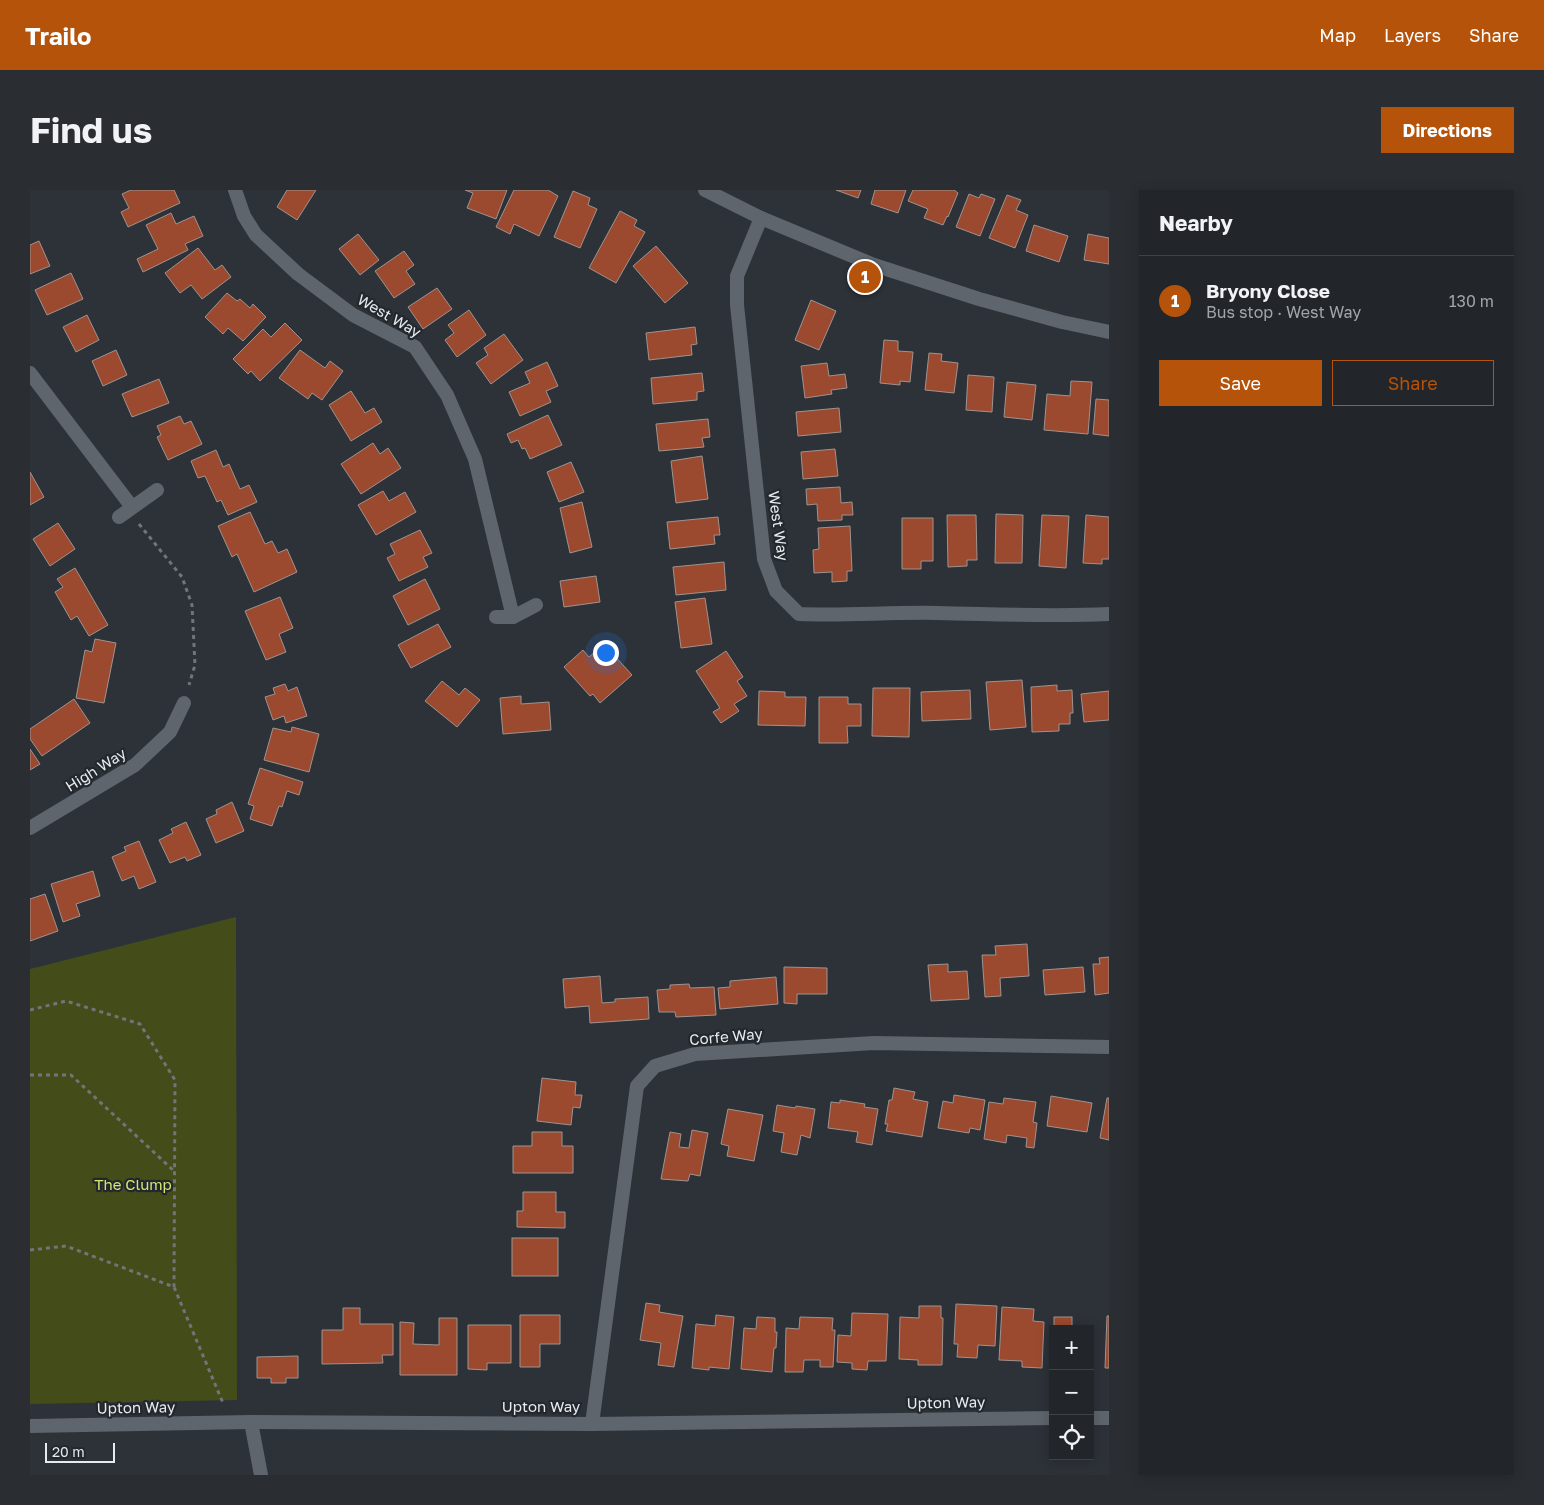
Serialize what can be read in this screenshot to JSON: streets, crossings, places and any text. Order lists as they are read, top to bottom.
{
  "streets": {
    "street": [
      "West Way",
      "High Way",
      "Corfe Way",
      "Upton Way"
    ]
  },
  "crossings": [
    ["Corfe Way", "Upton Way"]
  ],
  "parks": ["The Clump"],
  "scale_bar": "20 m",
  "page": {
    "header": "Trailo",
    "nav": ["Map", "Layers", "Share"],
    "buttons": [
      "Directions",
      ["Save", "Share"]
    ],
    "title": "Find us",
    "heading": "Nearby",
    "list": [
      {
        "mark": "1",
        "name": "Bryony Close",
        "note": "Bus stop · West Way",
        "value": "130 m"
      }
    ],
    "pins": "1",
    "map_buttons": ["+", "−"],
    "scale": "20 m"
  }
}
